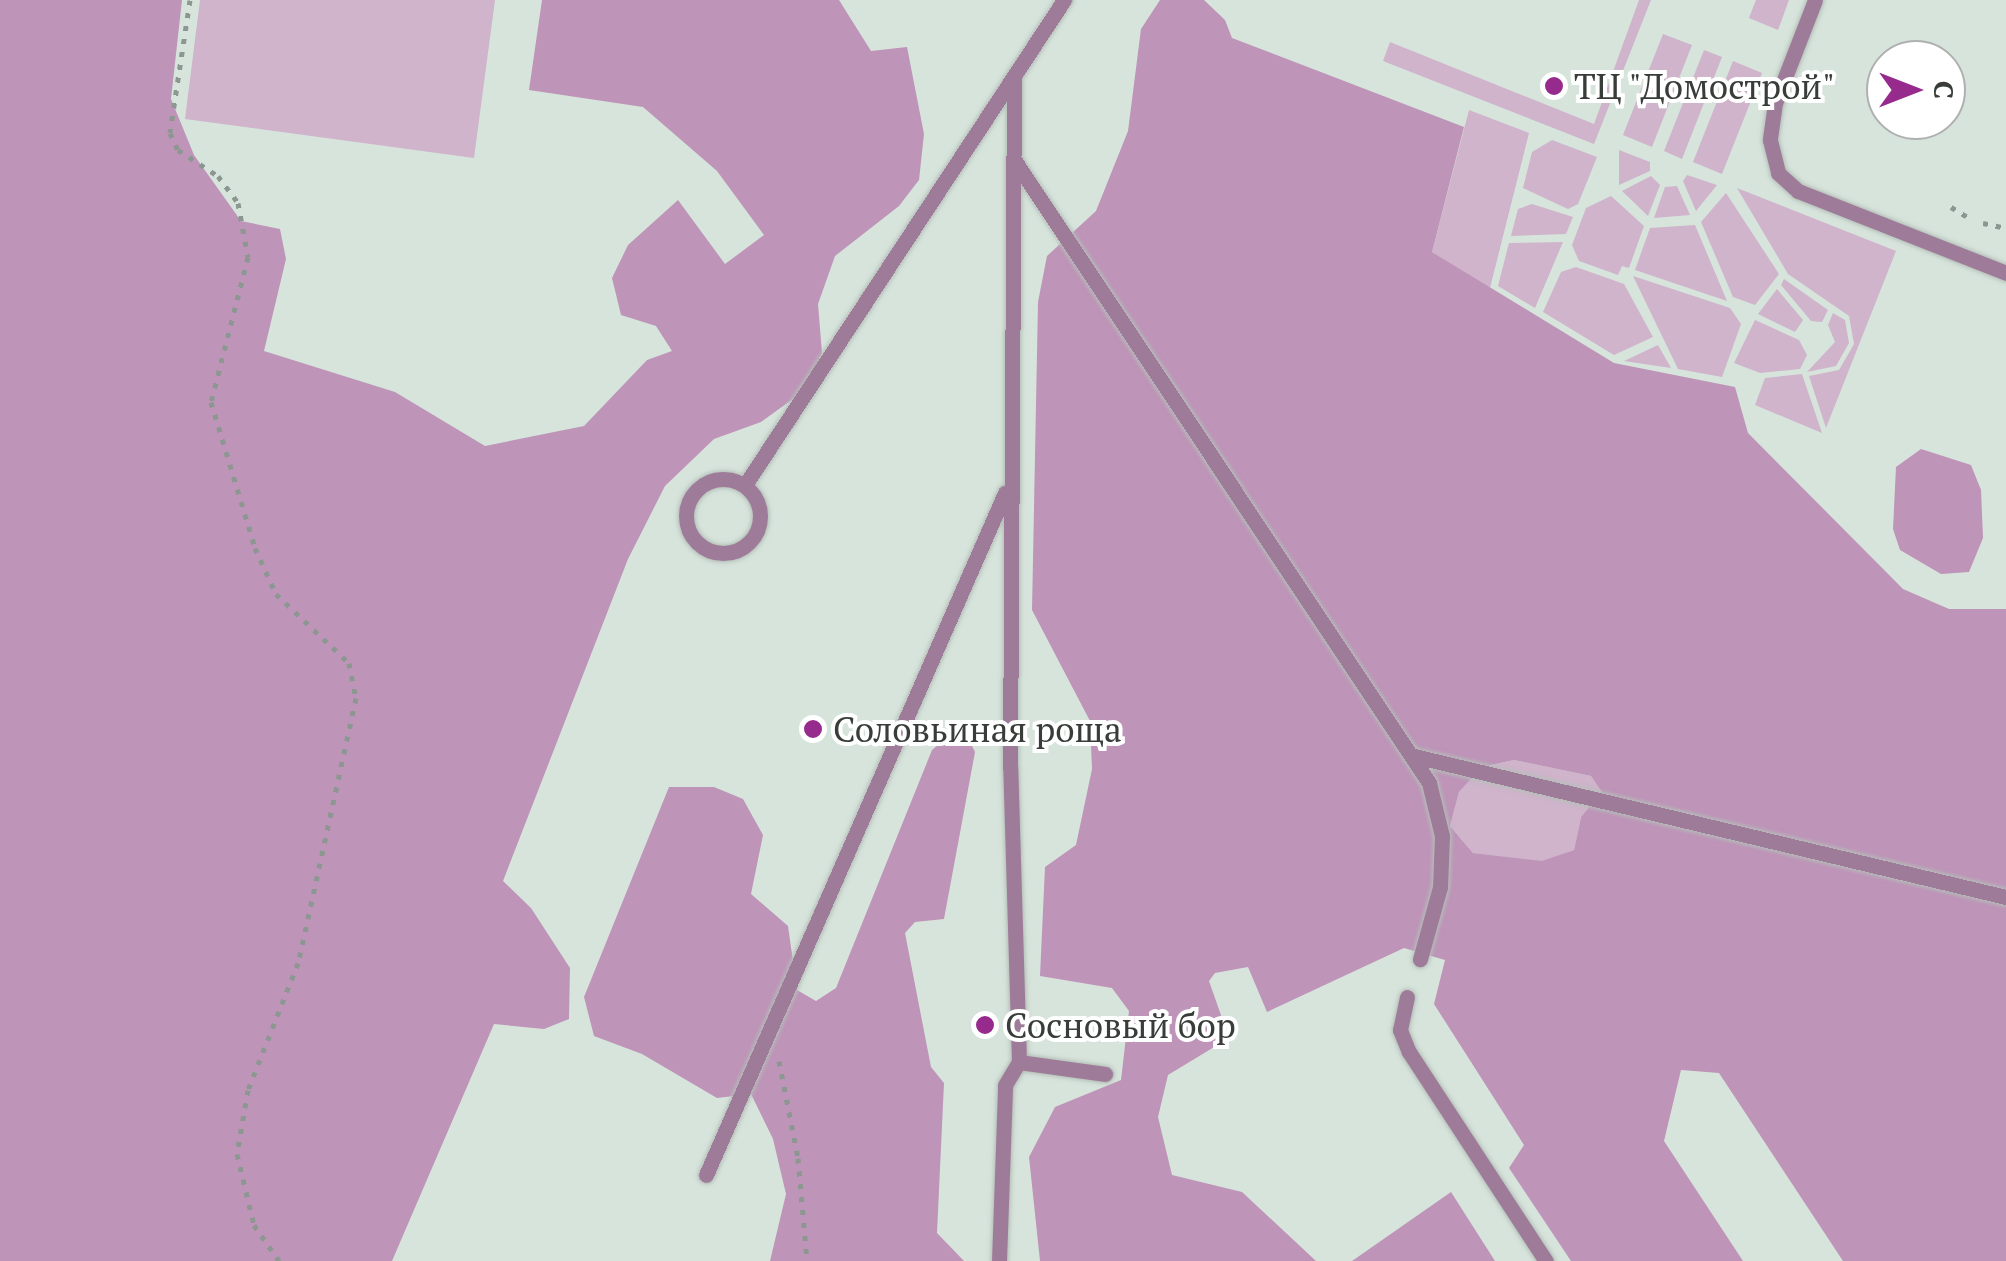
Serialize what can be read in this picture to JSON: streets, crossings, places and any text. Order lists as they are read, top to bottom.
{
  "places": ["ТЦ \"Домострой\"", "Соловьиная роща", "Сосновый бор"],
  "north": "right"
}
